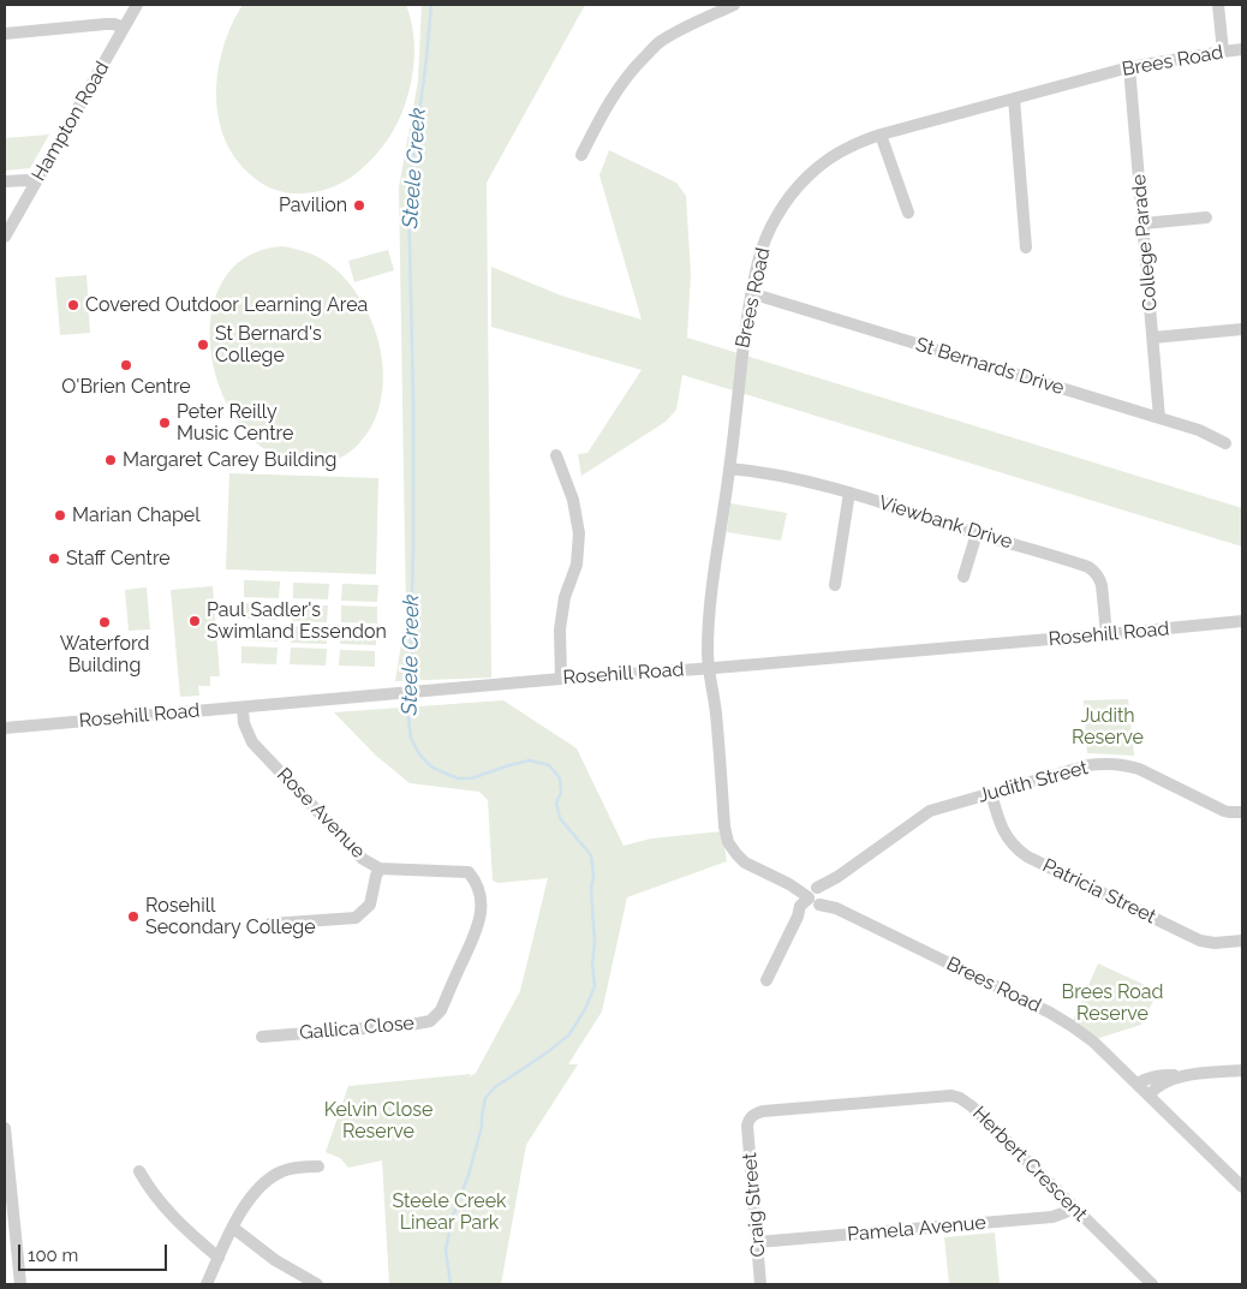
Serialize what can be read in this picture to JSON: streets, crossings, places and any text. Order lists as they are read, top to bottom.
{
  "streets": {
    "street": [
      "Brees Road",
      "Hampton Road",
      "College Parade",
      "St Bernards Drive",
      "Viewbank Drive",
      "Rosehill Road",
      "Judith Street",
      "Rose Avenue",
      "Patricia Street",
      "Gallica Close",
      "Herbert Crescent",
      "Craig Street",
      "Pamela Avenue"
    ]
  },
  "crossings": [
    ["Brees Road", "College Parade"],
    ["Brees Road", "St Bernards Drive"],
    ["Brees Road", "Viewbank Drive"],
    ["Brees Road", "Rosehill Road"],
    ["Brees Road", "Judith Street"],
    ["College Parade", "St Bernards Drive"],
    ["Viewbank Drive", "Rosehill Road"],
    ["Rosehill Road", "Rose Avenue"],
    ["Judith Street", "Patricia Street"],
    ["Rose Avenue", "Gallica Close"],
    ["Herbert Crescent", "Craig Street"],
    ["Herbert Crescent", "Pamela Avenue"],
    ["Craig Street", "Pamela Avenue"]
  ],
  "water": ["Steele Creek"],
  "parks": [
    "Judith Reserve",
    "Brees Road Reserve",
    "Kelvin Close Reserve",
    "Steele Creek Linear Park"
  ],
  "places": [
    "Pavilion",
    "Covered Outdoor Learning Area",
    "St Bernard's College",
    "O'Brien Centre",
    "Peter Reilly Music Centre",
    "Margaret Carey Building",
    "Marian Chapel",
    "Staff Centre",
    "Paul Sadler's Swimland Essendon",
    "Waterford Building",
    "Rosehill Secondary College"
  ],
  "scale_bar": "100 m"
}
